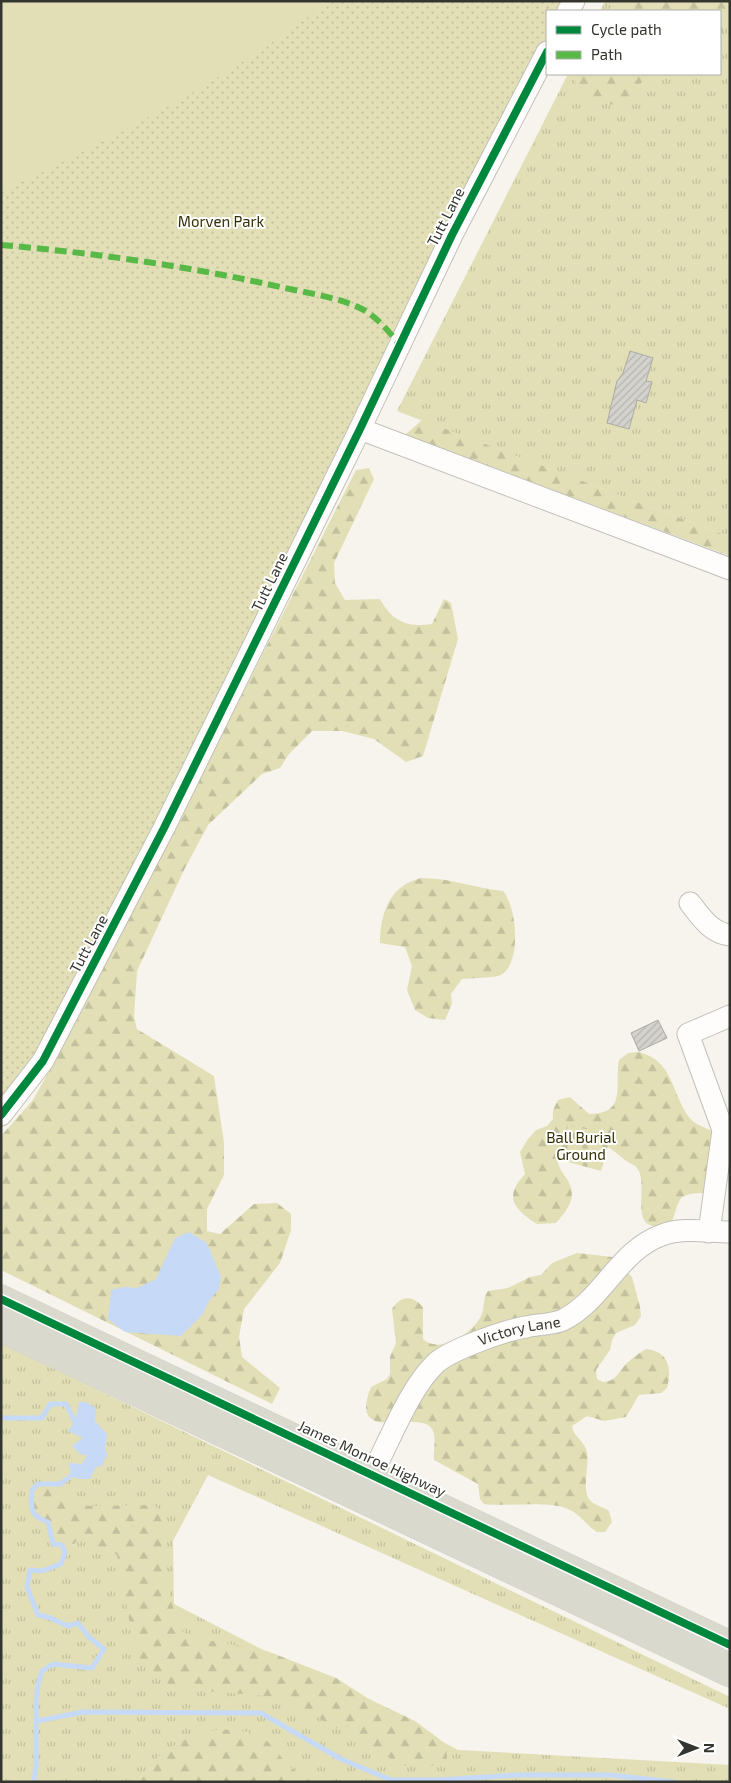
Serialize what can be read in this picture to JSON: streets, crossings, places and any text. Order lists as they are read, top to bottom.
{
  "streets": {
    "highway": ["James Monroe Highway"],
    "street": ["Tutt Lane", "Victory Lane"]
  },
  "crossings": [
    ["Victory Lane", "James Monroe Highway"]
  ],
  "parks": ["Morven Park", "Ball Burial Ground"],
  "legend": ["Cycle path", "Path"],
  "north": "right"
}
